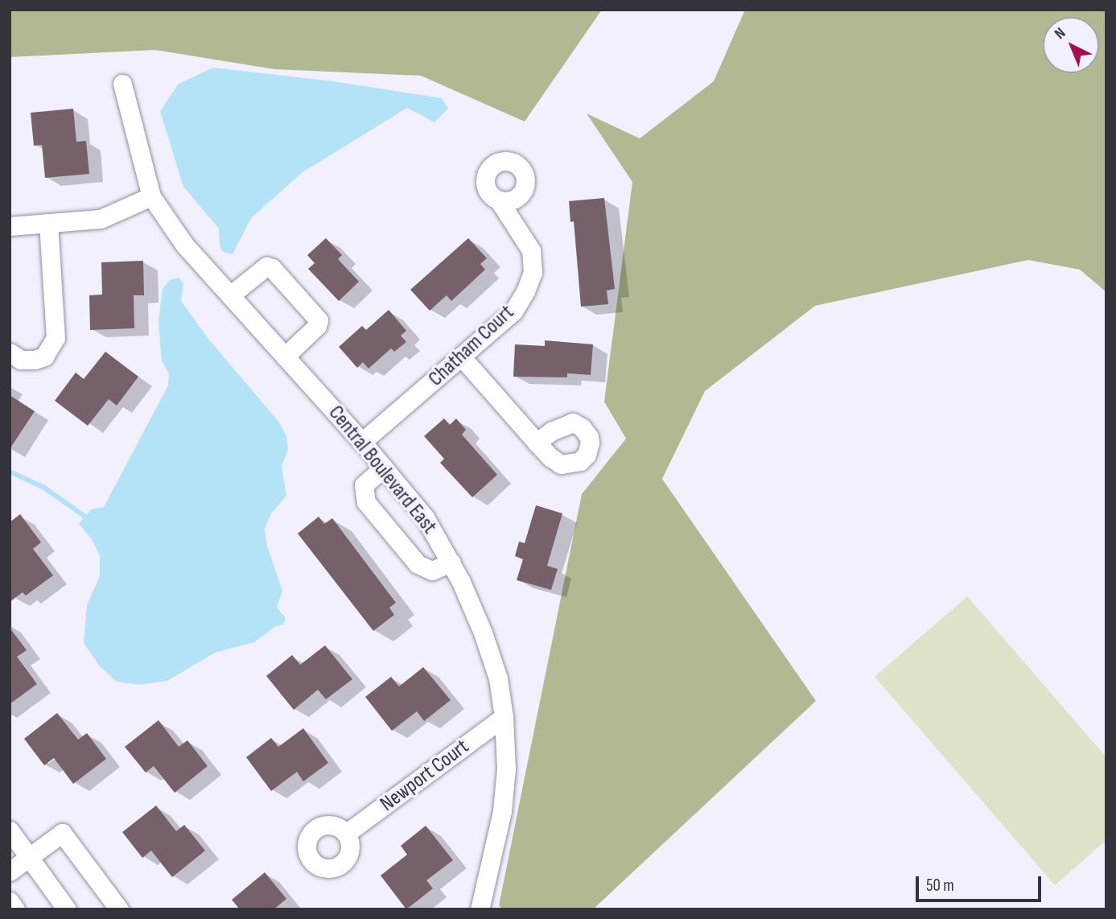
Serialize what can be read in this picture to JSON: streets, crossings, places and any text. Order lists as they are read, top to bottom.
{
  "streets": {
    "street": ["Chatham Court", "Central Boulevard East", "Newport Court"]
  },
  "crossings": [
    ["Chatham Court", "Central Boulevard East"],
    ["Central Boulevard East", "Newport Court"]
  ],
  "scale_bar": "50 m",
  "north": "top left"
}
